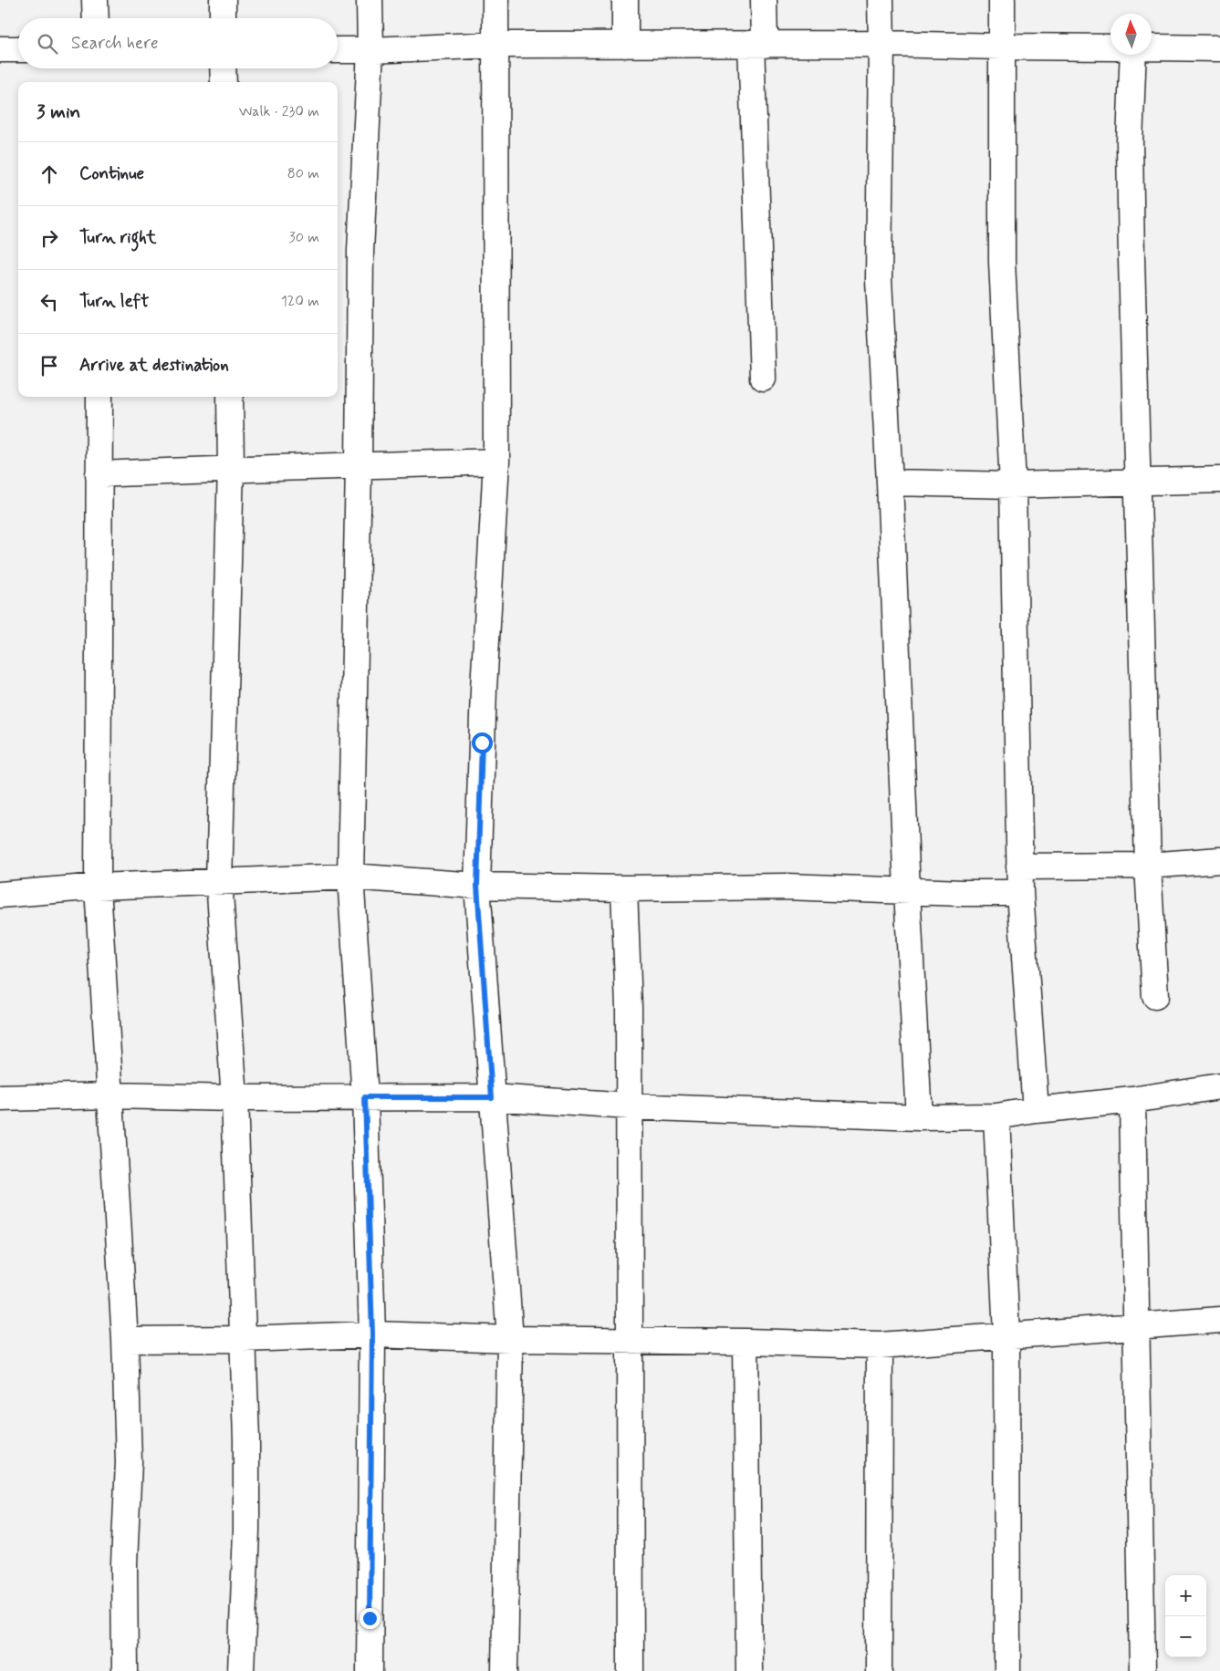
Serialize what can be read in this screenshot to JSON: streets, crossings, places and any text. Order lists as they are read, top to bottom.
{
  "north": "top",
  "page": {
    "search": "Search here",
    "heading": ["3 min", "Walk · 230 m"],
    "list": [
      ["Continue", "80 m"],
      ["Turn right", "30 m"],
      ["Turn left", "120 m"],
      "Arrive at destination"
    ],
    "map_buttons": ["+", "−"]
  }
}
